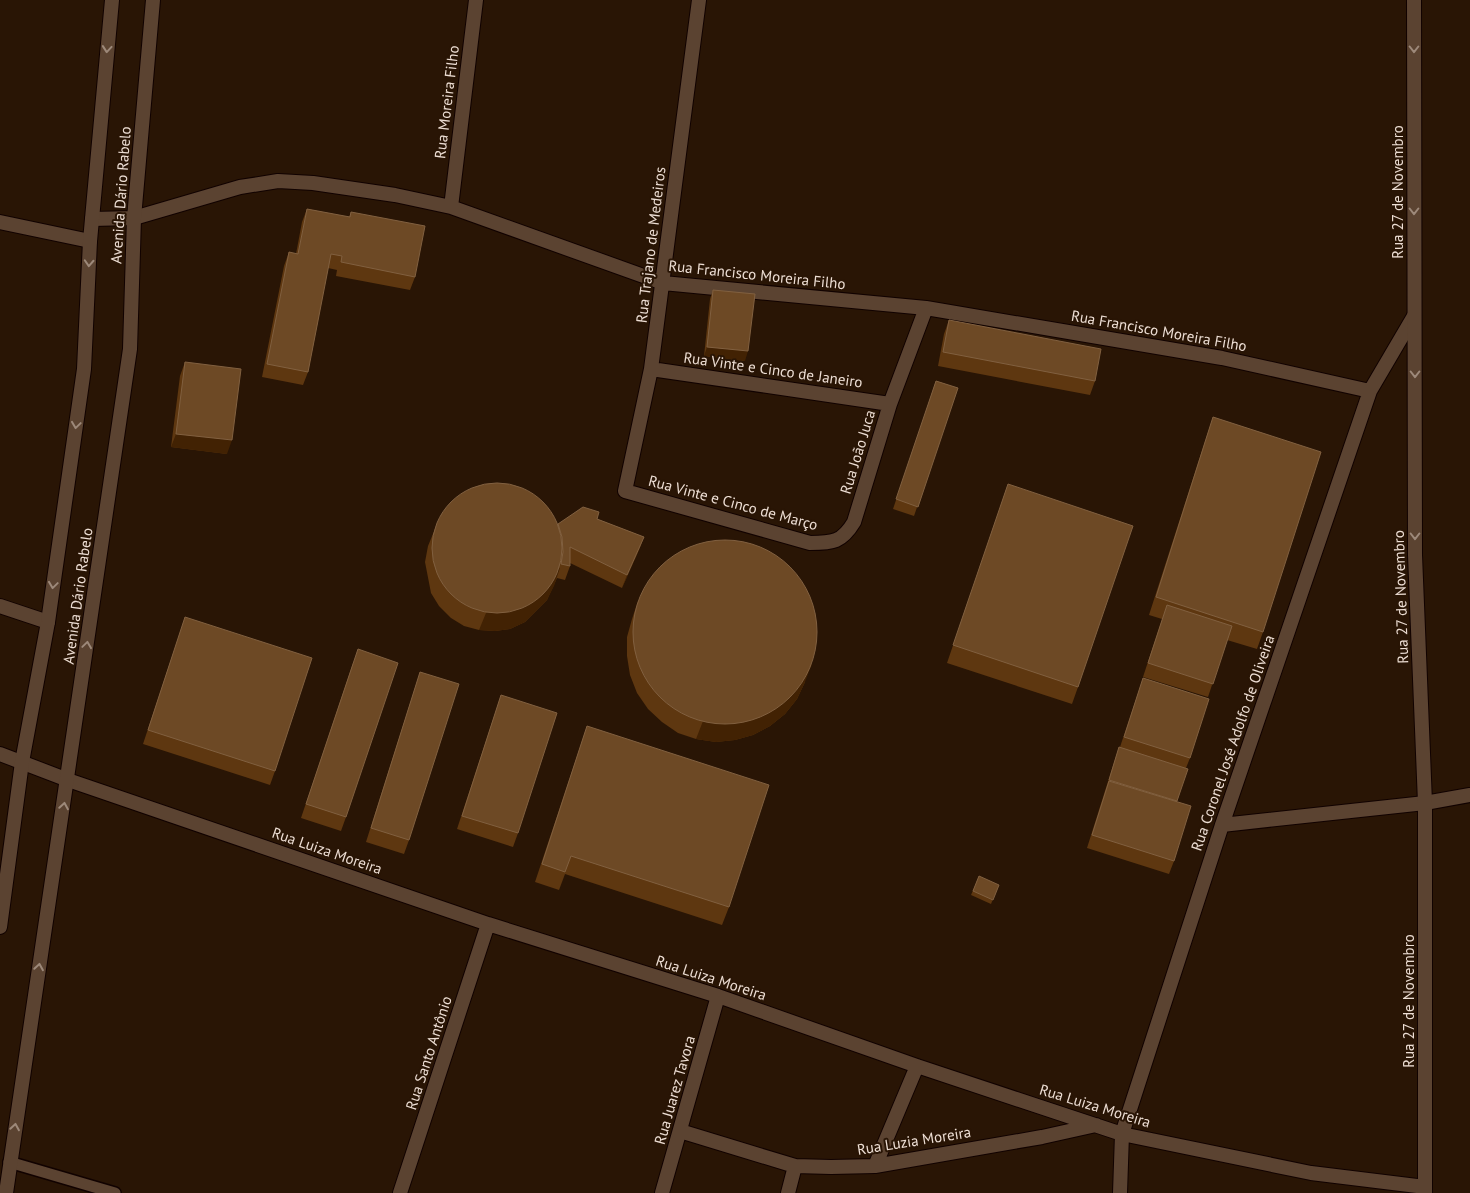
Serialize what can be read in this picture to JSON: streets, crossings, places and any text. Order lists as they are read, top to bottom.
{
  "streets": {
    "street": [
      "Rua Moreira Filho",
      "Rua 27 de Novembro",
      "Avenida Dário Rabelo",
      "Rua Trajano de Medeiros",
      "Rua Francisco Moreira Filho",
      "Rua Vinte e Cinco de Janeiro",
      "Rua João Juca",
      "Rua Vinte e Cinco de Março",
      "Rua Coronel José Adolfo de Oliveira",
      "Rua Luiza Moreira",
      "Rua Santo Antônio",
      "Rua Juarez Tavora",
      "Rua Luzia Moreira"
    ]
  },
  "crossings": [
    ["Rua Moreira Filho", "Rua Francisco Moreira Filho"],
    ["Rua 27 de Novembro", "Rua Coronel José Adolfo de Oliveira"],
    ["Rua 27 de Novembro", "Rua Luiza Moreira"],
    ["Avenida Dário Rabelo", "Rua Francisco Moreira Filho"],
    ["Avenida Dário Rabelo", "Rua Luiza Moreira"],
    ["Rua Trajano de Medeiros", "Rua Francisco Moreira Filho"],
    ["Rua Trajano de Medeiros", "Rua Vinte e Cinco de Janeiro"],
    ["Rua Trajano de Medeiros", "Rua Vinte e Cinco de Março"],
    ["Rua Francisco Moreira Filho", "Rua João Juca"],
    ["Rua Francisco Moreira Filho", "Rua Coronel José Adolfo de Oliveira"],
    ["Rua Vinte e Cinco de Janeiro", "Rua João Juca"],
    ["Rua João Juca", "Rua Vinte e Cinco de Março"],
    ["Rua Coronel José Adolfo de Oliveira", "Rua Luiza Moreira"],
    ["Rua Luiza Moreira", "Rua Santo Antônio"],
    ["Rua Luiza Moreira", "Rua Juarez Tavora"],
    ["Rua Luiza Moreira", "Rua Luzia Moreira"],
    ["Rua Juarez Tavora", "Rua Luzia Moreira"]
  ],
  "one_way": ["Rua 27 de Novembro"]
}
